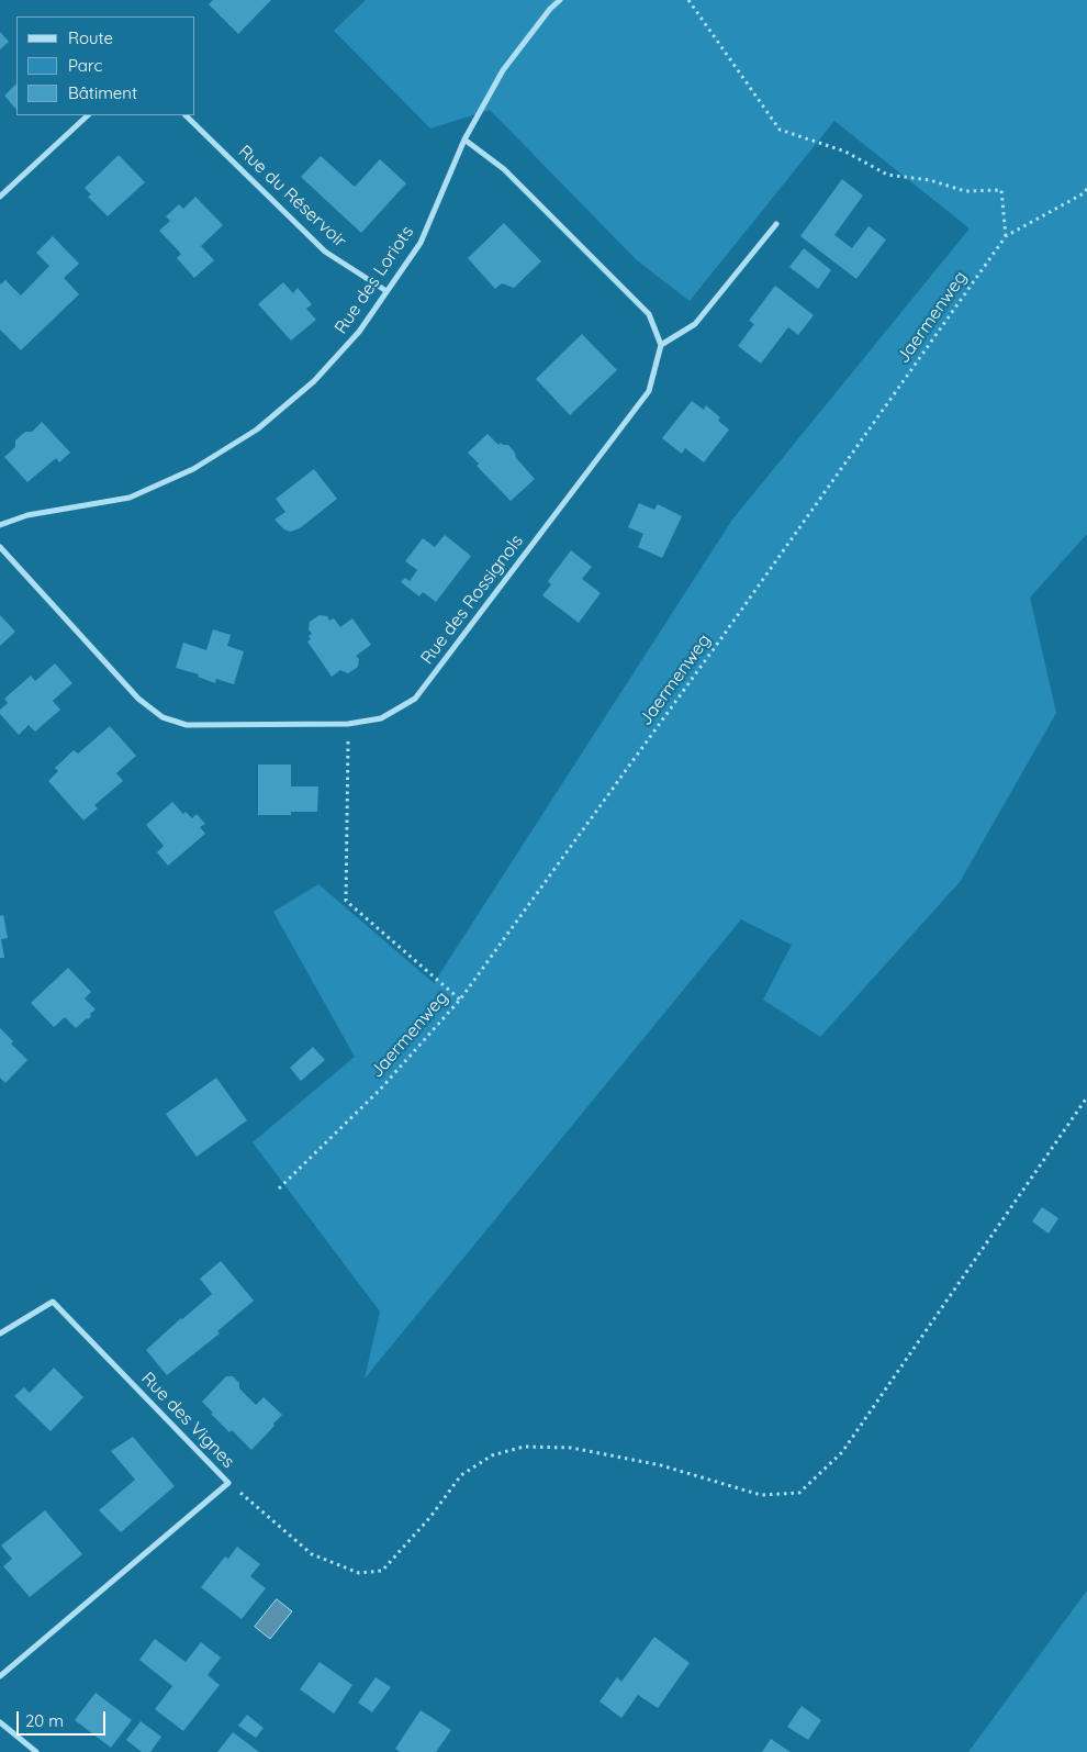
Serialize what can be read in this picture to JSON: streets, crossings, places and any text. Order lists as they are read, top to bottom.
{
  "streets": {
    "street": [
      "Rue du Réservoir",
      "Rue des Loriots",
      "Rue des Rossignols",
      "Rue des Vignes"
    ],
    "path": ["Jaermenweg"]
  },
  "crossings": [
    ["Rue du Réservoir", "Rue des Loriots"]
  ],
  "legend": ["Route", "Parc", "Bâtiment"],
  "scale_bar": "20 m"
}
